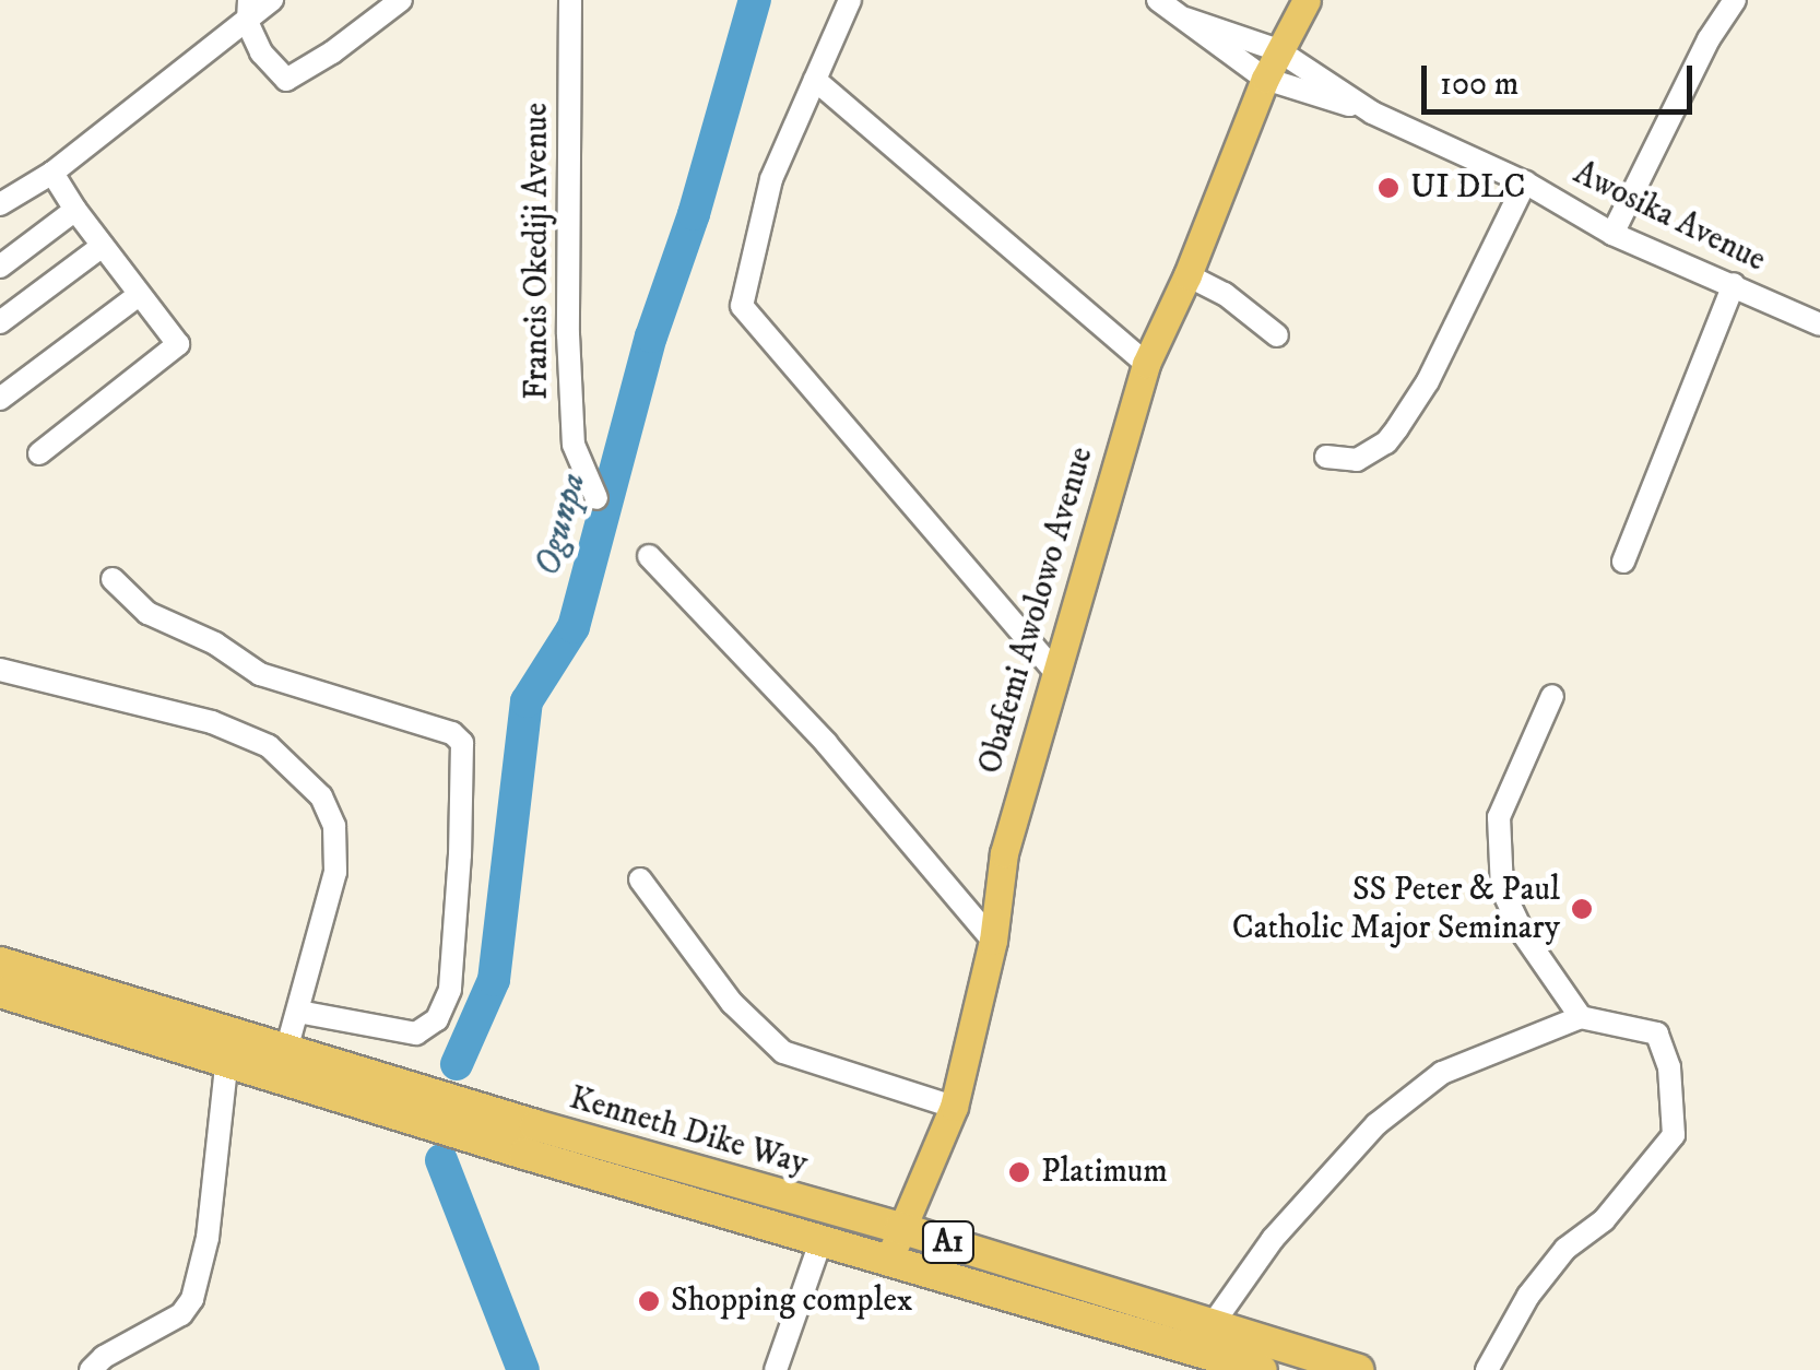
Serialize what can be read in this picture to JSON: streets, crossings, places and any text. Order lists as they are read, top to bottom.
{
  "streets": {
    "highway": ["Kenneth Dike Way", "A1"],
    "main road": ["Obafemi Awolowo Avenue"],
    "street": ["Awosika Avenue", "Francis Okediji Avenue"]
  },
  "crossings": [
    ["Awosika Avenue", "Obafemi Awolowo Avenue"],
    ["Obafemi Awolowo Avenue", "Kenneth Dike Way"]
  ],
  "water": ["Ogunpa"],
  "places": [
    "UI DLC",
    "SS Peter & Paul Catholic Major Seminary",
    "Platimum",
    "Shopping complex"
  ],
  "scale_bar": "100 m"
}
